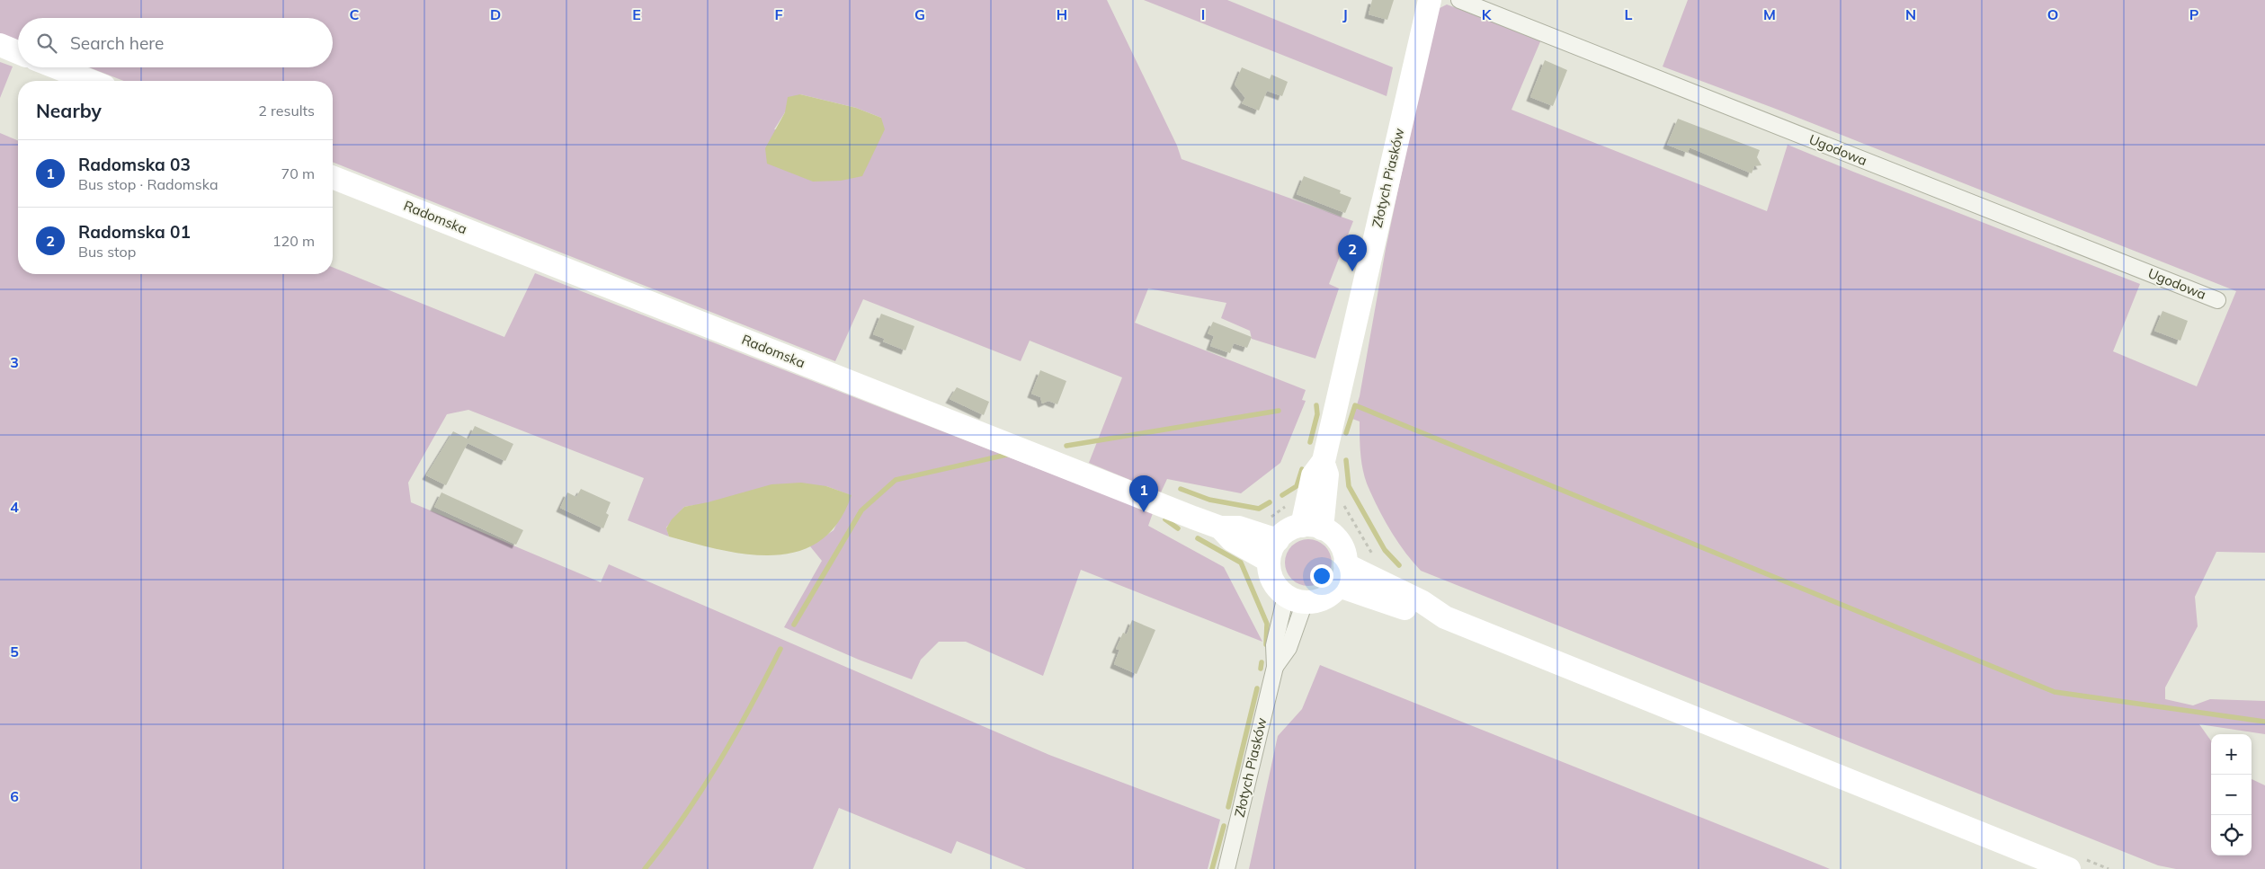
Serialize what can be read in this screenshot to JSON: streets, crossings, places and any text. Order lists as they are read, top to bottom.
{
  "streets": {
    "street": ["Ugodowa", "Złotych Piasków", "Radomska"]
  },
  "crossings": [
    ["Złotych Piasków", "Radomska"]
  ],
  "page": {
    "search": "Search here",
    "heading": ["Nearby", "2 results"],
    "list": [
      {
        "mark": "1",
        "name": "Radomska 03",
        "note": "Bus stop · Radomska",
        "value": "70 m"
      },
      {
        "mark": "2",
        "name": "Radomska 01",
        "note": "Bus stop",
        "value": "120 m"
      }
    ],
    "pins": ["2", "1"],
    "map_buttons": ["+", "−"]
  },
  "grid": {
    "columns": [
      "C",
      "D",
      "E",
      "F",
      "G",
      "H",
      "I",
      "J",
      "K",
      "L",
      "M",
      "N",
      "O",
      "P"
    ],
    "rows": [
      "3",
      "4",
      "5",
      "6"
    ]
  }
}
